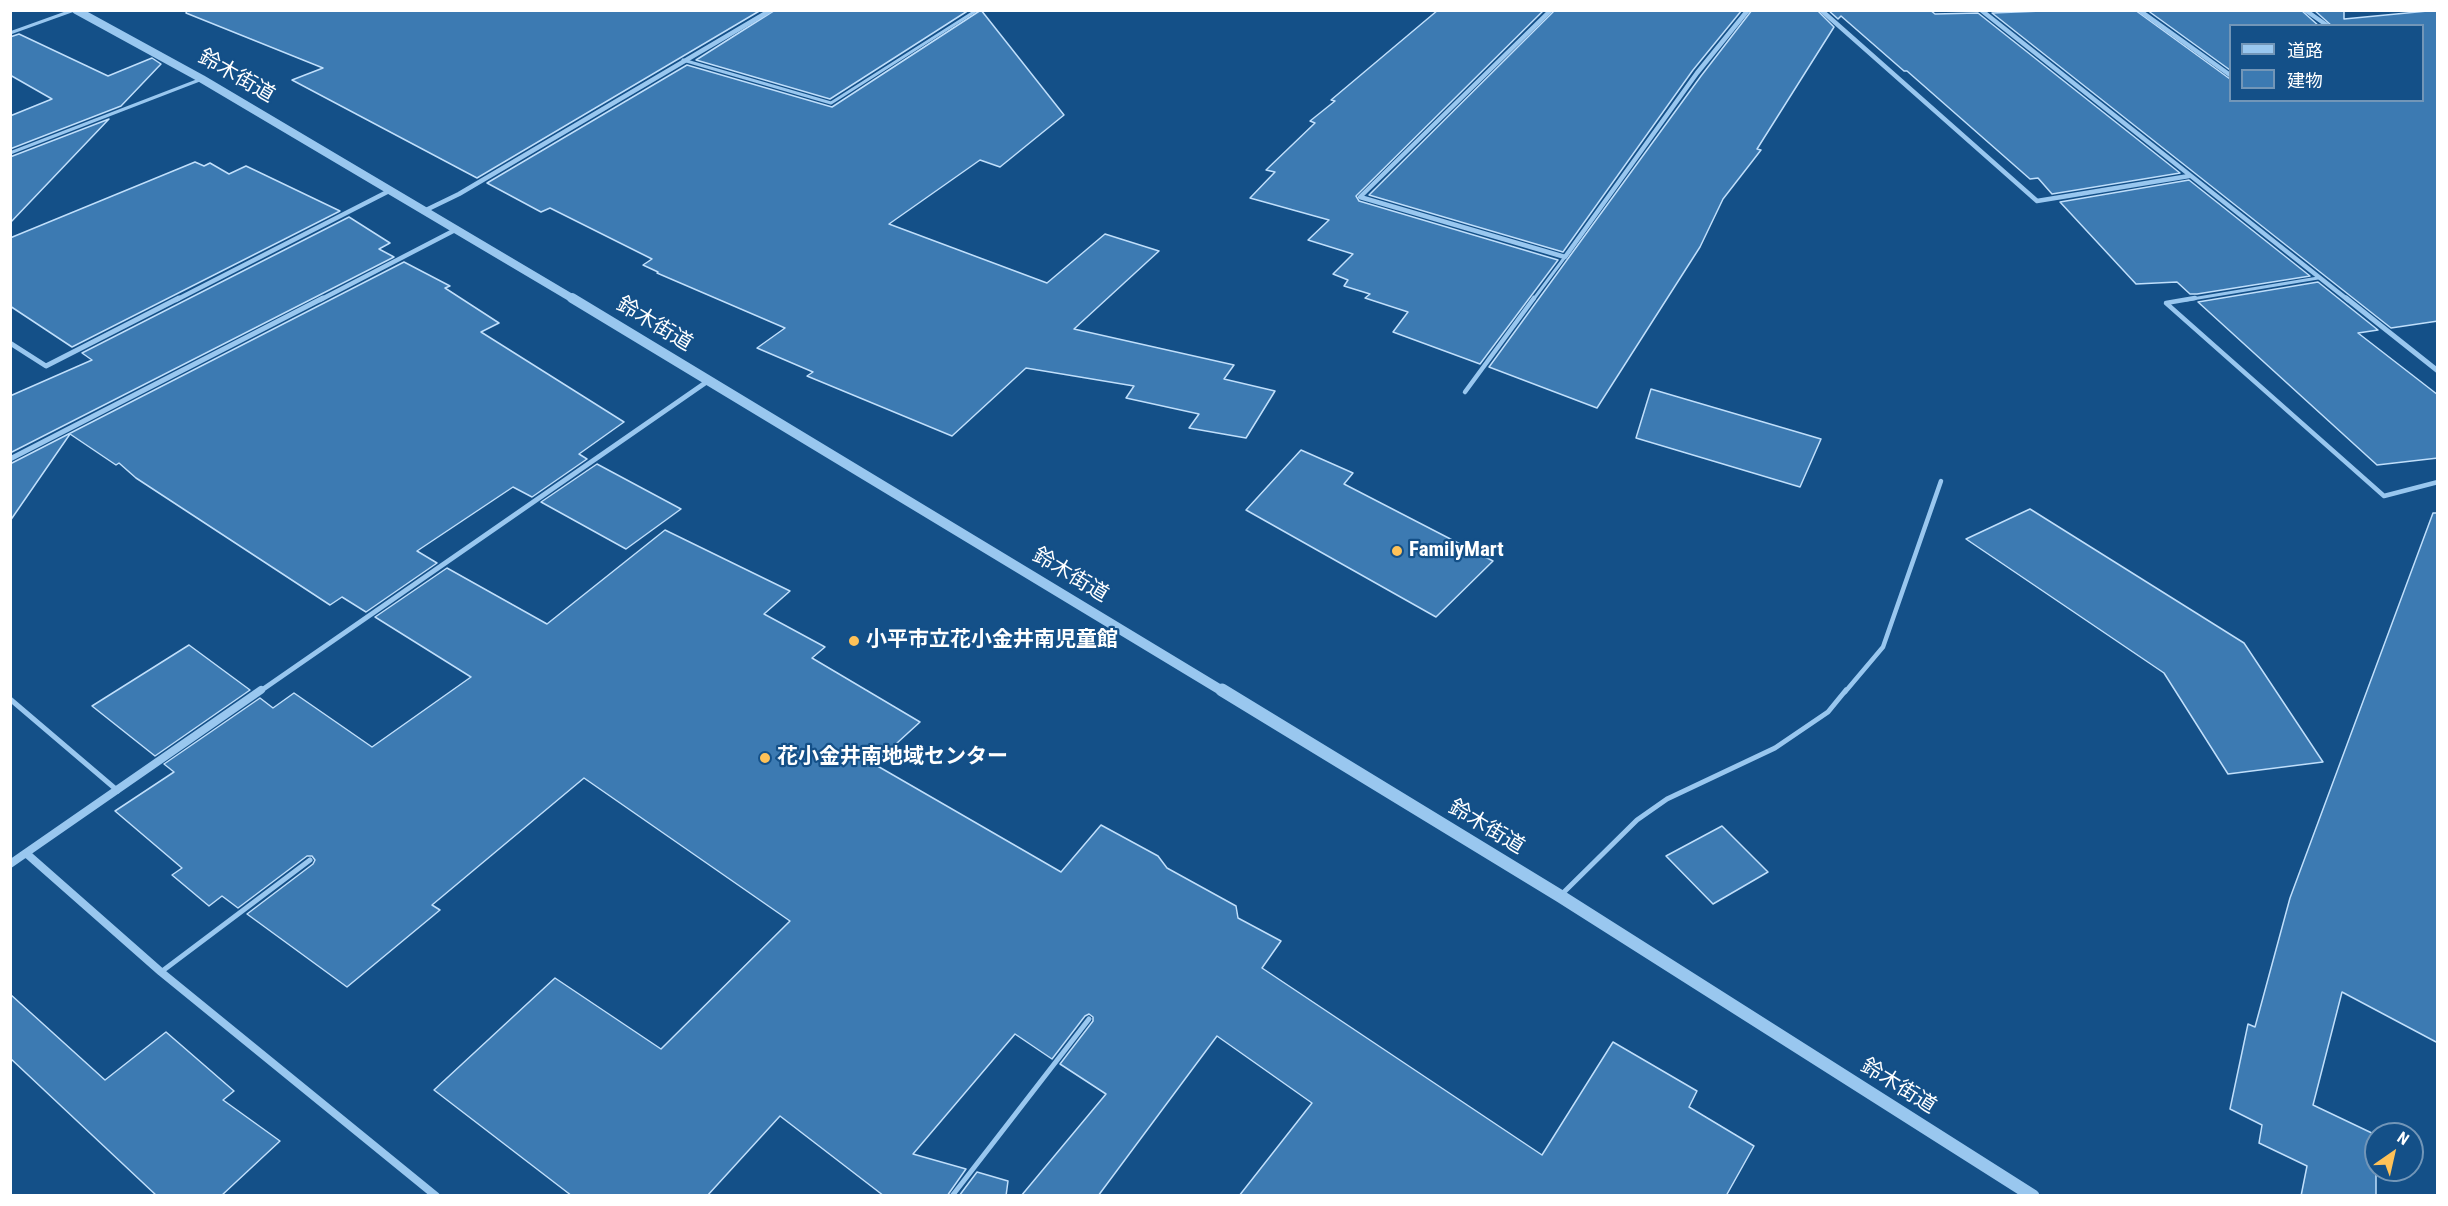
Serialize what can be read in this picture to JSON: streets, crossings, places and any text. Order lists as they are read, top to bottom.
{
  "streets": {
    "street": ["鈴木街道"]
  },
  "places": ["FamilyMart", "小平市立花小金井南児童館", "花小金井南地域センター"],
  "legend": ["道路", "建物"],
  "north": "top right"
}
